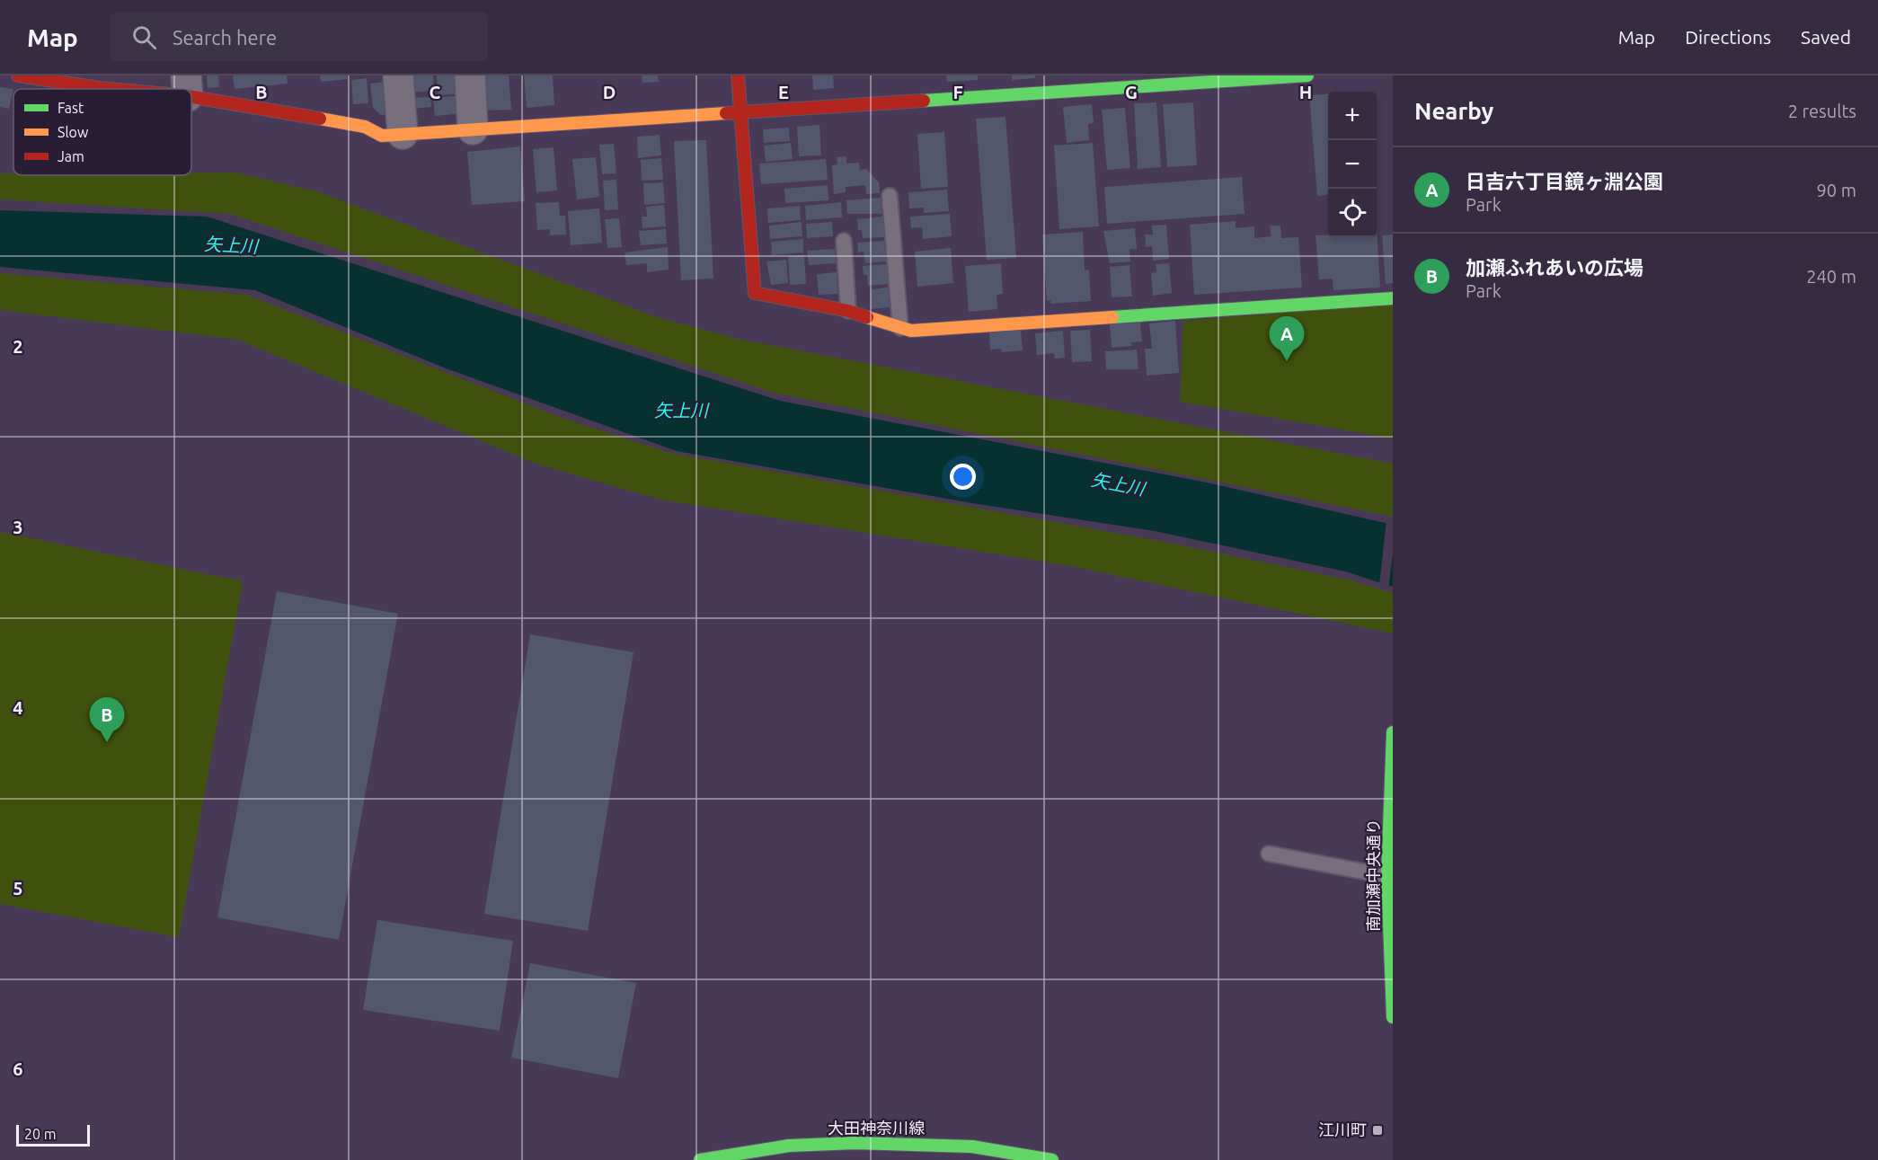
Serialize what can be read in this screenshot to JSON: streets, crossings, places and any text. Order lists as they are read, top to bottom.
{
  "streets": {
    "street": ["南加瀬中央通り", "大田神奈川線"]
  },
  "water": ["矢上川"],
  "places": {
    "transit": ["江川町"]
  },
  "legend": ["Fast", "Slow", "Jam"],
  "scale_bar": "20 m",
  "page": {
    "header": "Map",
    "search": "Search here",
    "nav": ["Map", "Directions", "Saved"],
    "heading": ["Nearby", "2 results"],
    "map_buttons": ["+", "−"],
    "list": [
      {
        "mark": "A",
        "name": "日吉六丁目鏡ヶ淵公園",
        "note": "Park",
        "value": "90 m"
      },
      {
        "mark": "B",
        "name": "加瀬ふれあいの広場",
        "note": "Park",
        "value": "240 m"
      }
    ],
    "pins": ["A", "B"],
    "scale": "20 m"
  },
  "grid": {
    "columns": [
      "B",
      "C",
      "D",
      "E",
      "F",
      "G",
      "H"
    ],
    "rows": [
      "2",
      "3",
      "4",
      "5",
      "6"
    ]
  }
}
